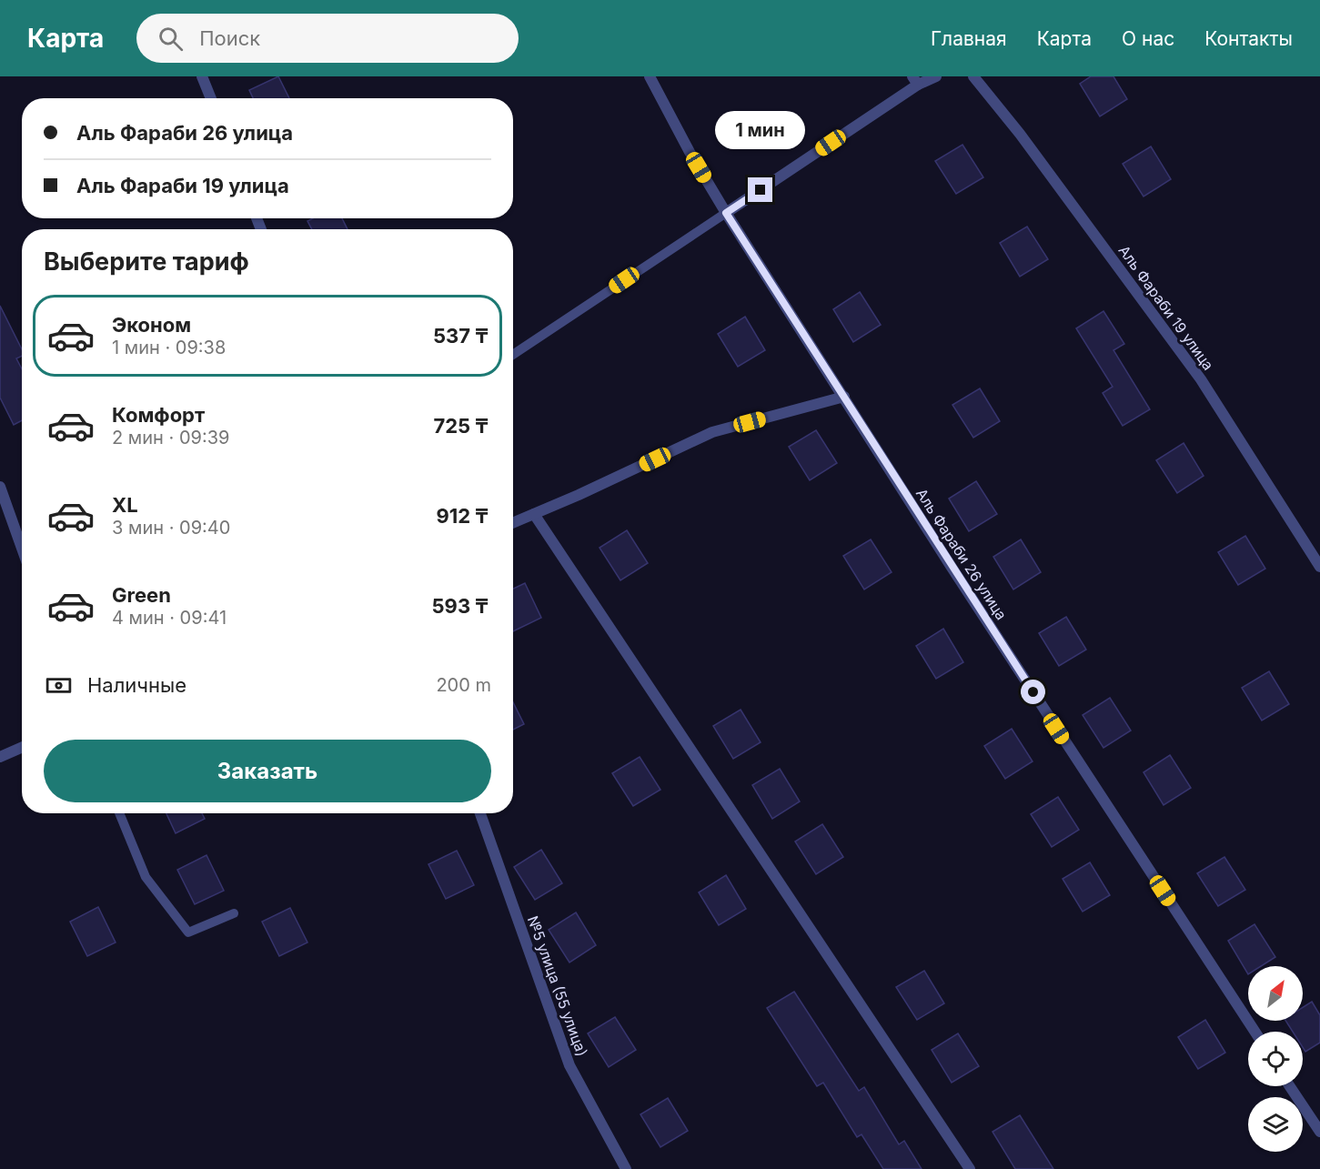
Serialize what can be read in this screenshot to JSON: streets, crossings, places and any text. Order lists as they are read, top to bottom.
{
  "streets": {
    "street": ["Аль Фараби 19 улица", "Аль Фараби 26 улица", "№5 улица (55 улица)"]
  },
  "north": "top right",
  "page": {
    "header": "Карта",
    "search": "Поиск",
    "nav": [
      "Главная",
      "Карта",
      "О нас",
      "Контакты"
    ],
    "banner": ["Аль Фараби 26 улица", "Аль Фараби 19 улица"],
    "bubble": "1 мин",
    "heading": "Выберите тариф",
    "list": [
      {
        "name": "Эконом",
        "note": "1 мин · 09:38",
        "value": "537 ₸"
      },
      {
        "name": "Комфорт",
        "note": "2 мин · 09:39",
        "value": "725 ₸"
      },
      {
        "name": "XL",
        "note": "3 мин · 09:40",
        "value": "912 ₸"
      },
      {
        "name": "Green",
        "note": "4 мин · 09:41",
        "value": "593 ₸"
      }
    ],
    "pay": ["Наличные", "200 m"],
    "buttons": "Заказать"
  }
}
